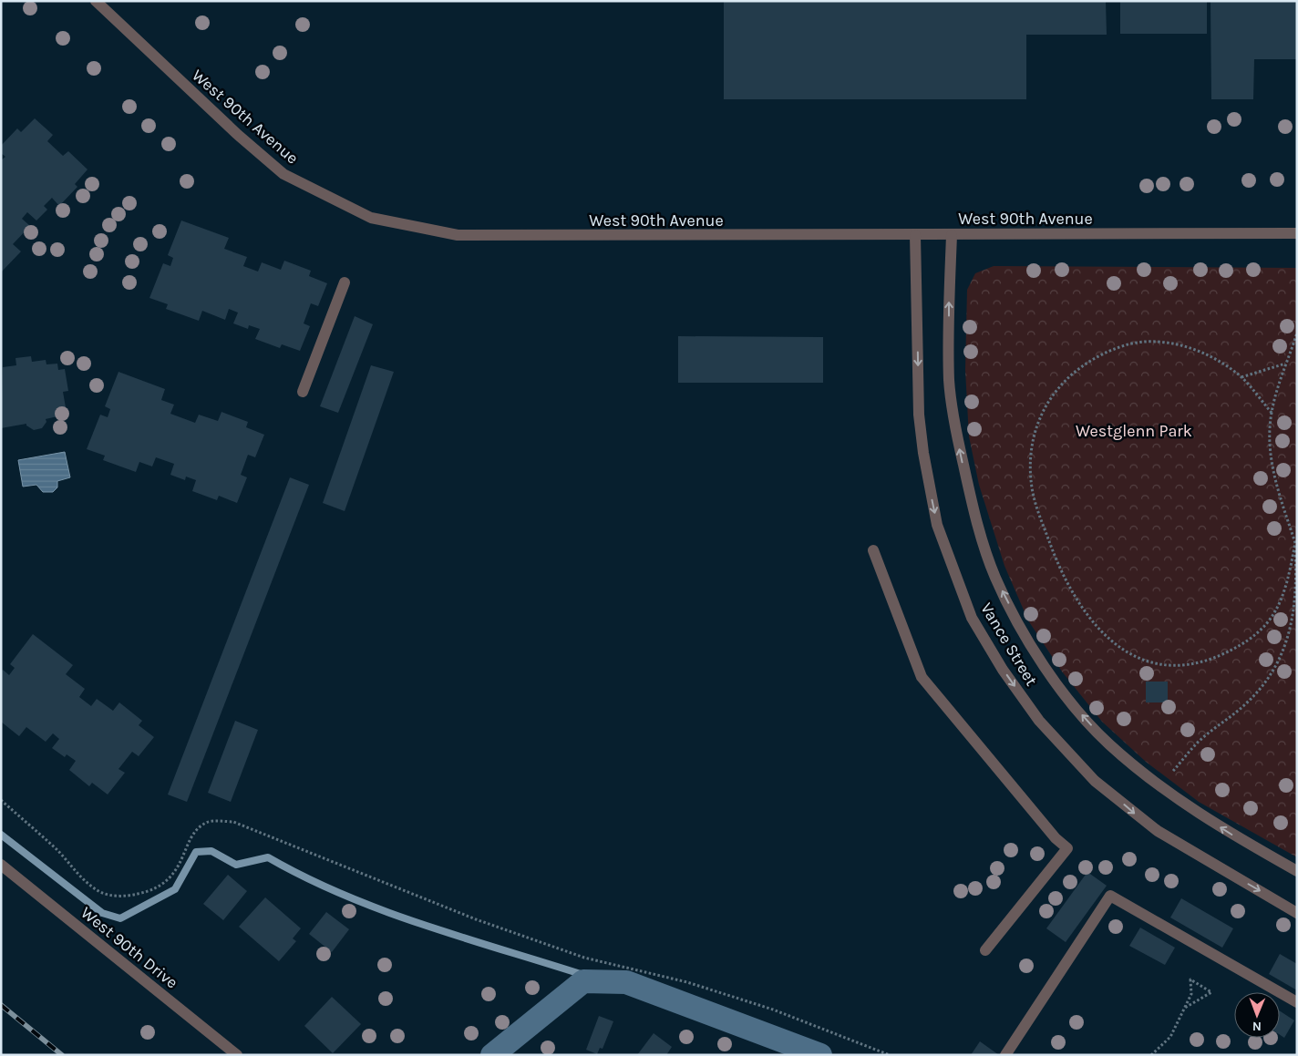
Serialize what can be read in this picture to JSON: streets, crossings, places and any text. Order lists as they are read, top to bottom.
{
  "streets": {
    "street": ["West 90th Avenue", "Vance Street", "West 90th Drive"]
  },
  "crossings": [
    ["West 90th Avenue", "Vance Street"]
  ],
  "parks": ["Westglenn Park"],
  "north": "bottom"
}
